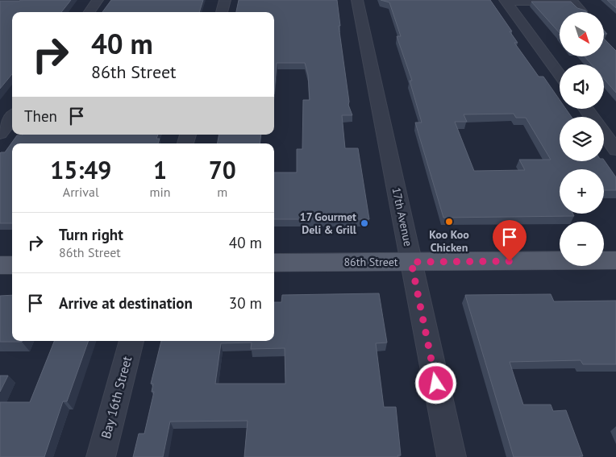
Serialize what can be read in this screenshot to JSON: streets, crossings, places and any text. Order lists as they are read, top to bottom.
{
  "streets": {
    "main road": ["86th Street"],
    "street": ["17th Avenue", "Bay 16th Street"]
  },
  "crossings": [
    ["17th Avenue", "86th Street"]
  ],
  "places": ["Koo Koo Chicken", "17 Gourmet Deli & Grill"],
  "north": "bottom right",
  "page": {
    "map_buttons": ["+", "−"],
    "turn": ["40 m", "86th Street"],
    "then": "Then",
    "eta": [
      "15:49",
      "Arrival",
      "1",
      "min",
      "70",
      "m"
    ],
    "list": [
      {
        "name": "Turn right",
        "note": "86th Street",
        "value": "40 m"
      },
      {
        "name": "Arrive at destination",
        "value": "30 m"
      }
    ]
  }
}
